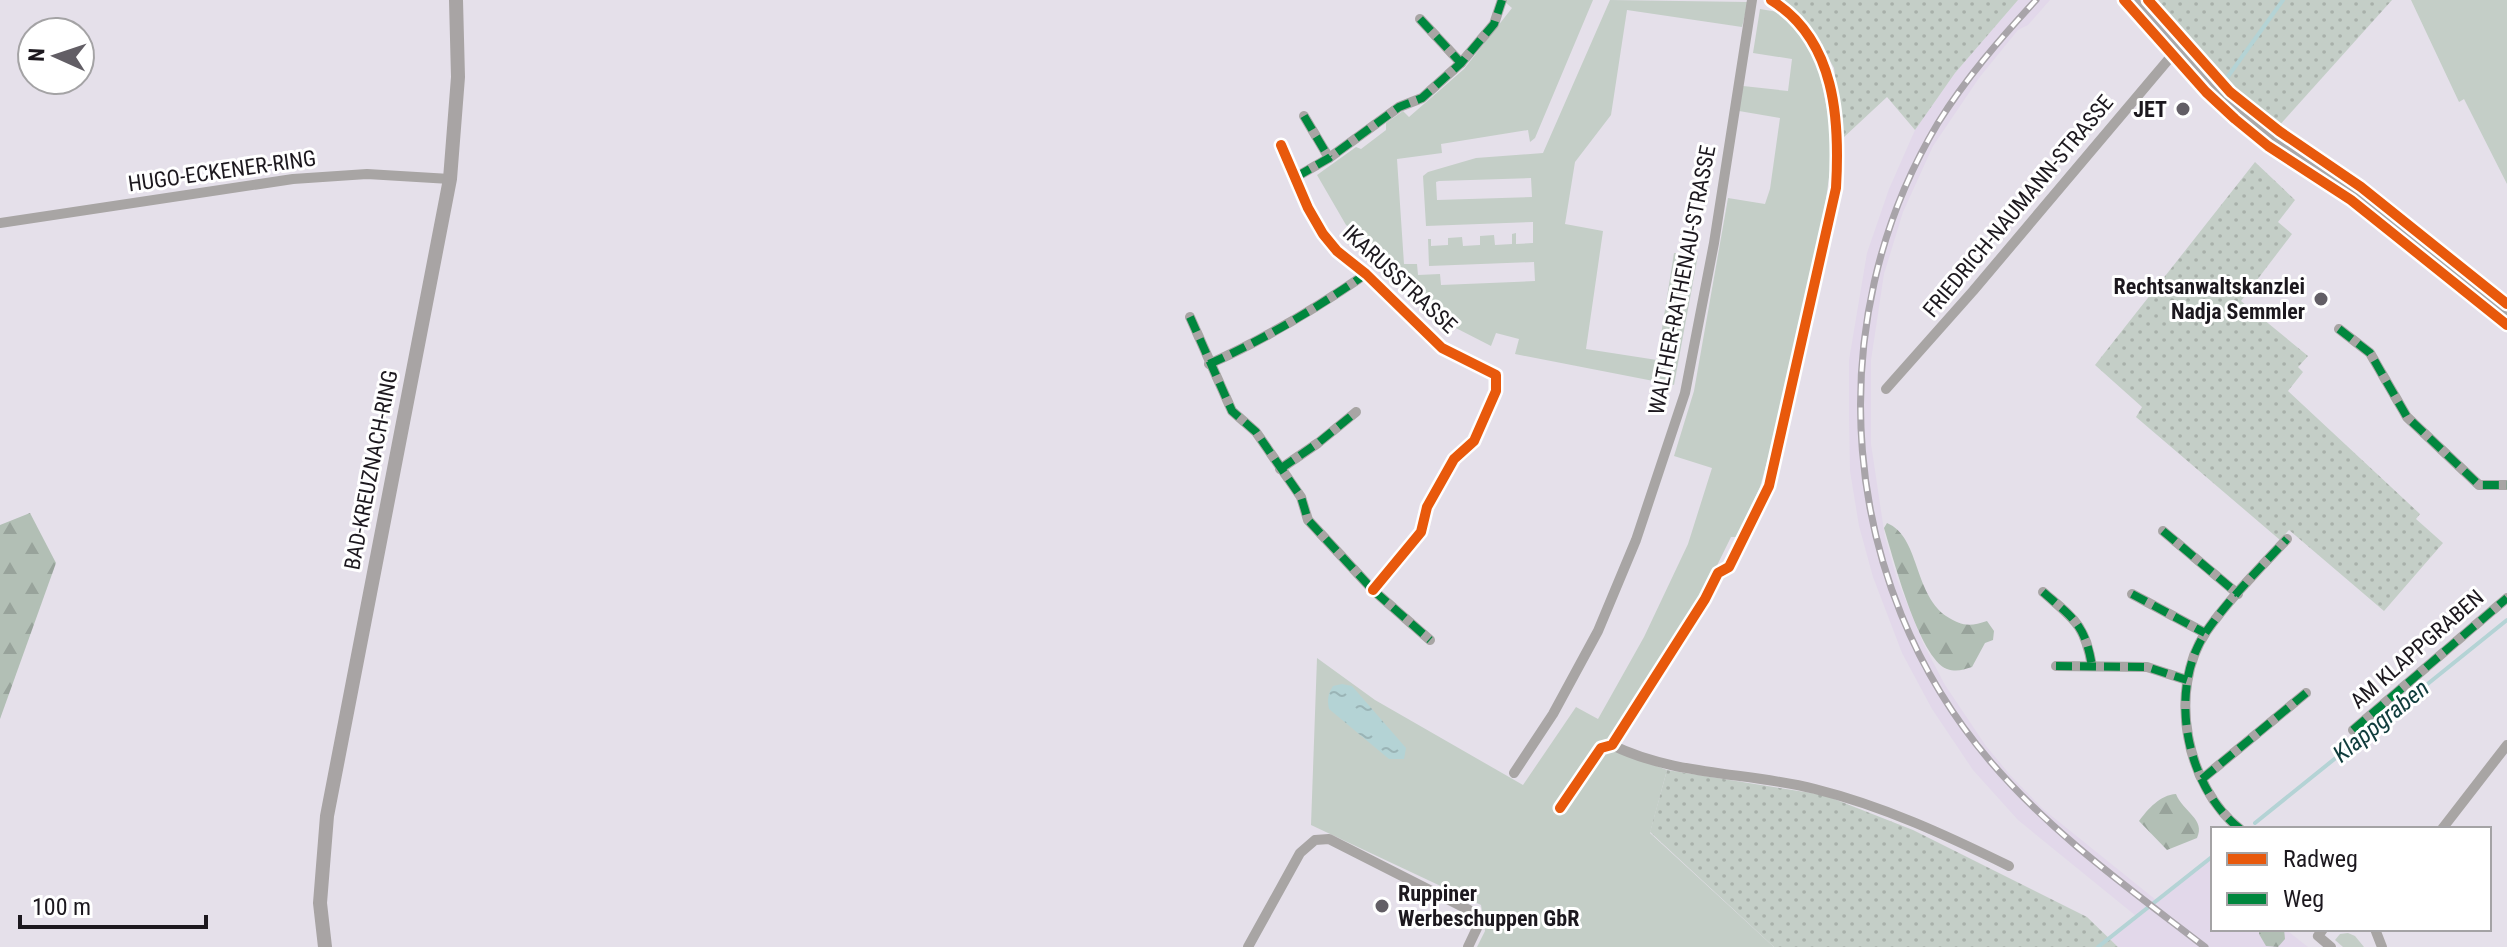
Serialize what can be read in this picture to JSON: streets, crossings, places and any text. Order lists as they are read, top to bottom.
{
  "streets": {
    "main road": ["BAD-KREUZNACH-RING"],
    "street": [
      "HUGO-ECKENER-RING",
      "FRIEDRICH-NAUMANN-STRASSE",
      "IKARUSSTRASSE",
      "WALTHER-RATHENAU-STRASSE",
      "AM KLAPPGRABEN"
    ]
  },
  "crossings": [
    ["HUGO-ECKENER-RING", "BAD-KREUZNACH-RING"]
  ],
  "water": ["Klappgraben"],
  "places": ["JET", "Rechtsanwaltskanzlei Nadja Semmler", "Ruppiner Werbeschuppen GbR"],
  "legend": ["Radweg", "Weg"],
  "scale_bar": "100 m",
  "north": "left"
}
